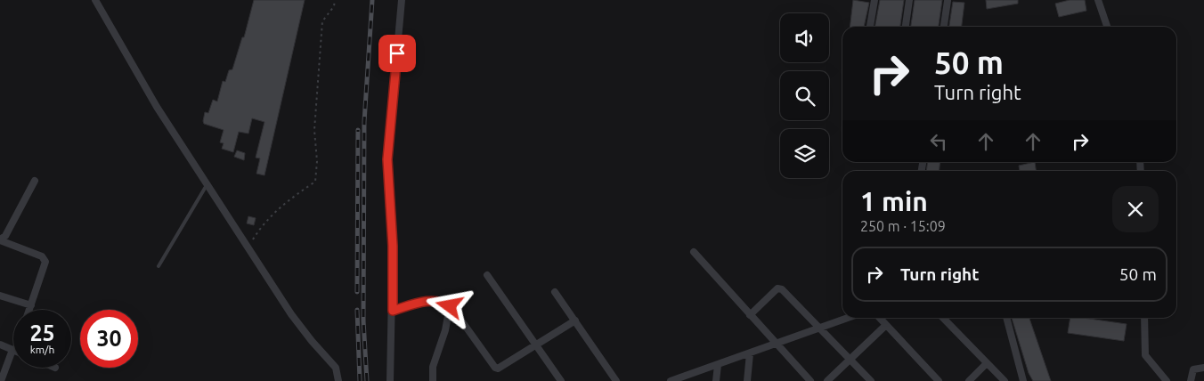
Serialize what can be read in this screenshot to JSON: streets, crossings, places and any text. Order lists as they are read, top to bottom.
{
  "page": {
    "turn": ["50 m", "Turn right"],
    "heading": ["1 min", "250 m · 15:09"],
    "list": [
      {
        "name": "Turn right",
        "value": "50 m"
      }
    ],
    "speed": "25 km/h",
    "limit": "30"
  }
}
